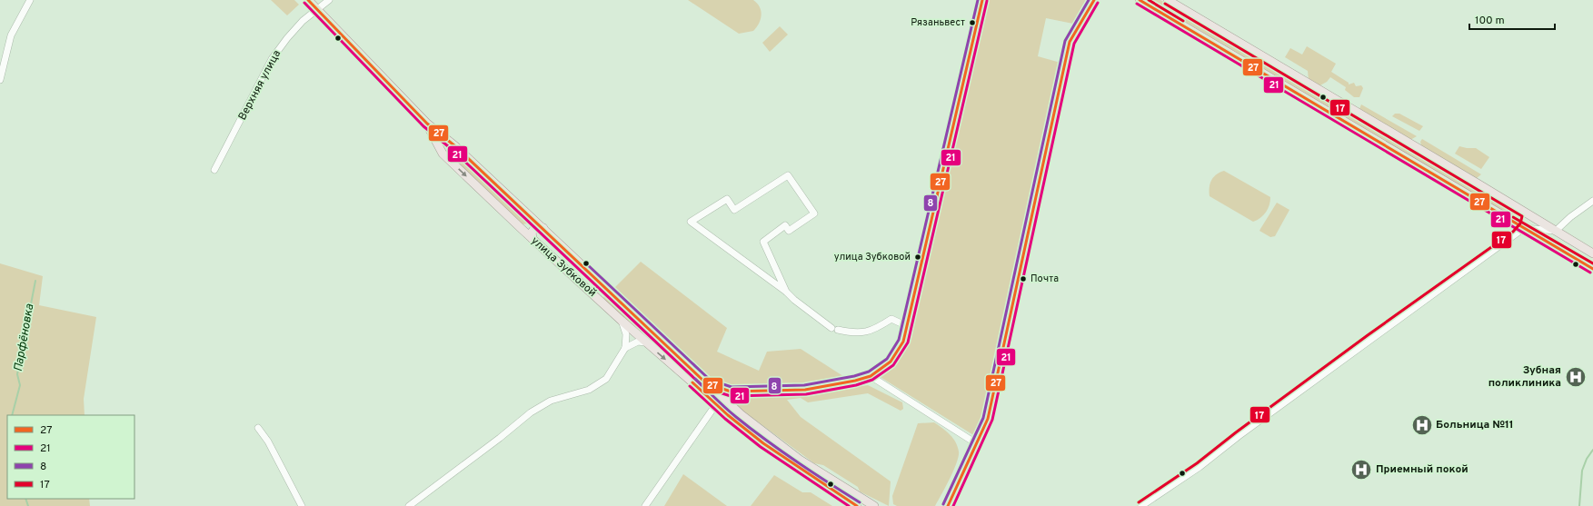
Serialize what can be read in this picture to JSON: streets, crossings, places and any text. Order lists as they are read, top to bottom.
{
  "streets": {
    "main road": ["улица Зубковой"],
    "street": ["Верхняя улица"]
  },
  "crossings": [
    ["Верхняя улица", "улица Зубковой"]
  ],
  "water": ["Парфёновка"],
  "places": {
    "other": ["Рязаньвест", "улица Зубковой", "Почта"],
    "hospital": ["Зубная поликлиника", "Больница №11", "Приемный покой"]
  },
  "lines": [
    "transit line 27",
    "transit line 8",
    "transit line 17",
    "transit line 21"
  ],
  "legend": [
    "27",
    "21",
    "8",
    "17"
  ],
  "scale_bar": "100 m"
}
